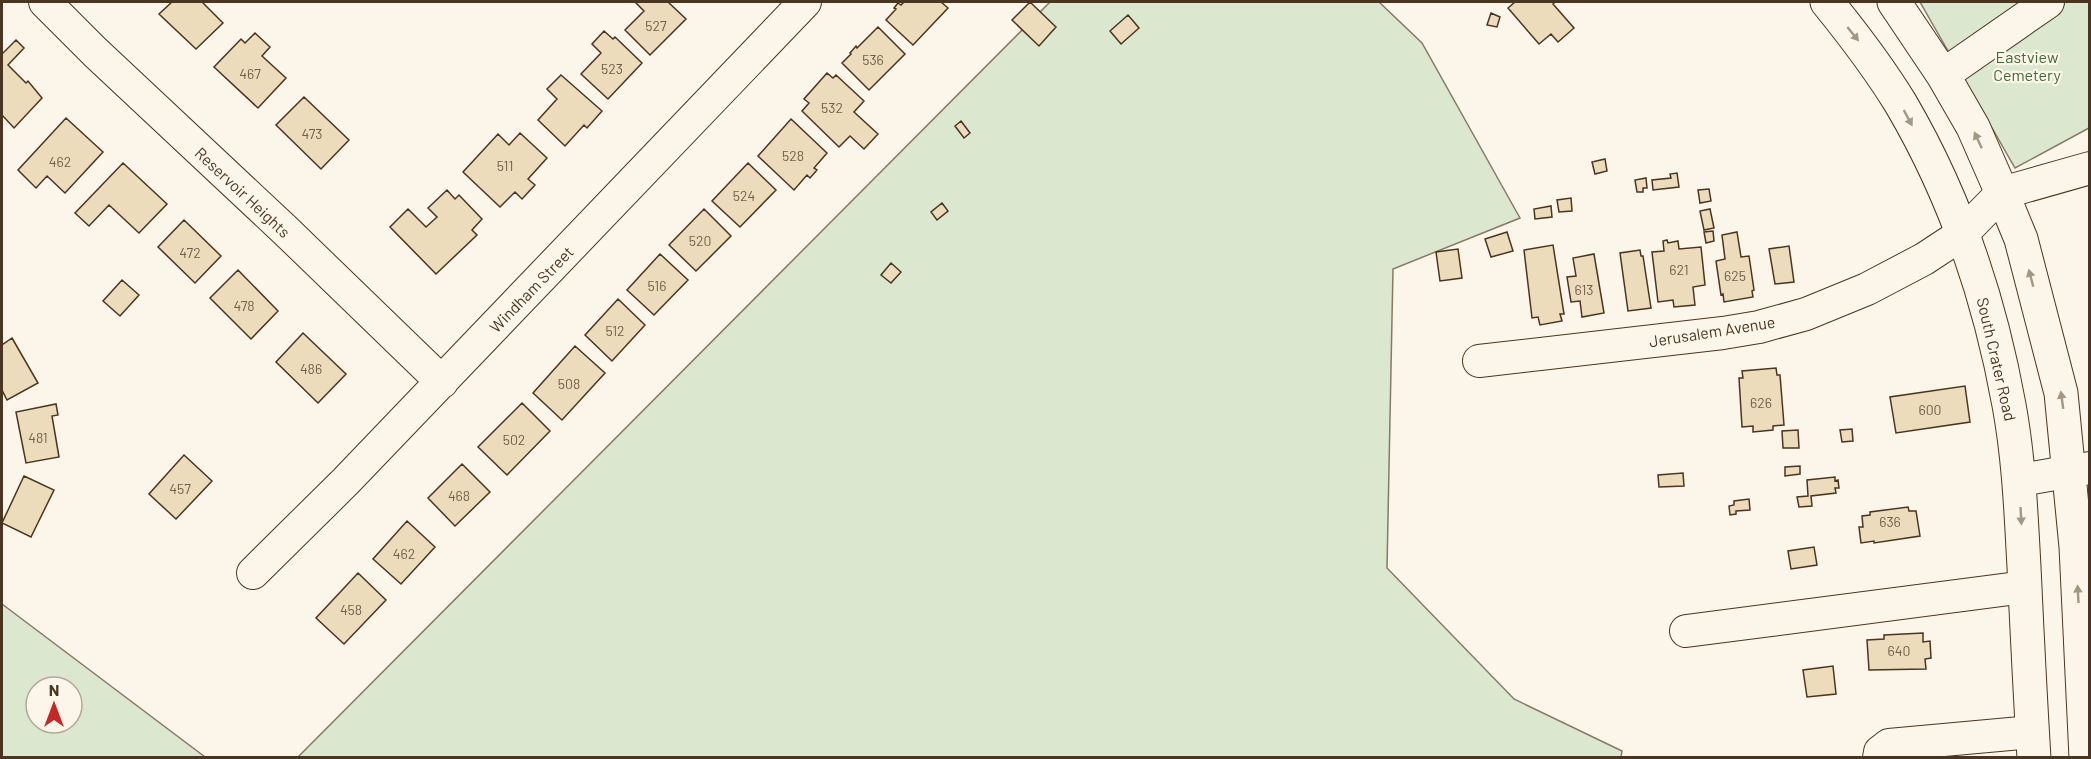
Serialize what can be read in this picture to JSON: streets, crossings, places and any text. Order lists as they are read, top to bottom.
{
  "streets": {
    "main road": ["South Crater Road"],
    "street": ["Reservoir Heights", "Windham Street", "Jerusalem Avenue"]
  },
  "crossings": [
    ["Reservoir Heights", "Windham Street"],
    ["Jerusalem Avenue", "South Crater Road"]
  ],
  "parks": ["Eastview Cemetery"],
  "house_numbers": [
    "527",
    "536",
    "523",
    "467",
    "532",
    "473",
    "528",
    "462",
    "511",
    "524",
    "520",
    "472",
    "621",
    "625",
    "516",
    "613",
    "478",
    "512",
    "486",
    "508",
    "626",
    "600",
    "481",
    "502",
    "457",
    "468",
    "636",
    "462",
    "458",
    "640"
  ],
  "north": "top"
}
